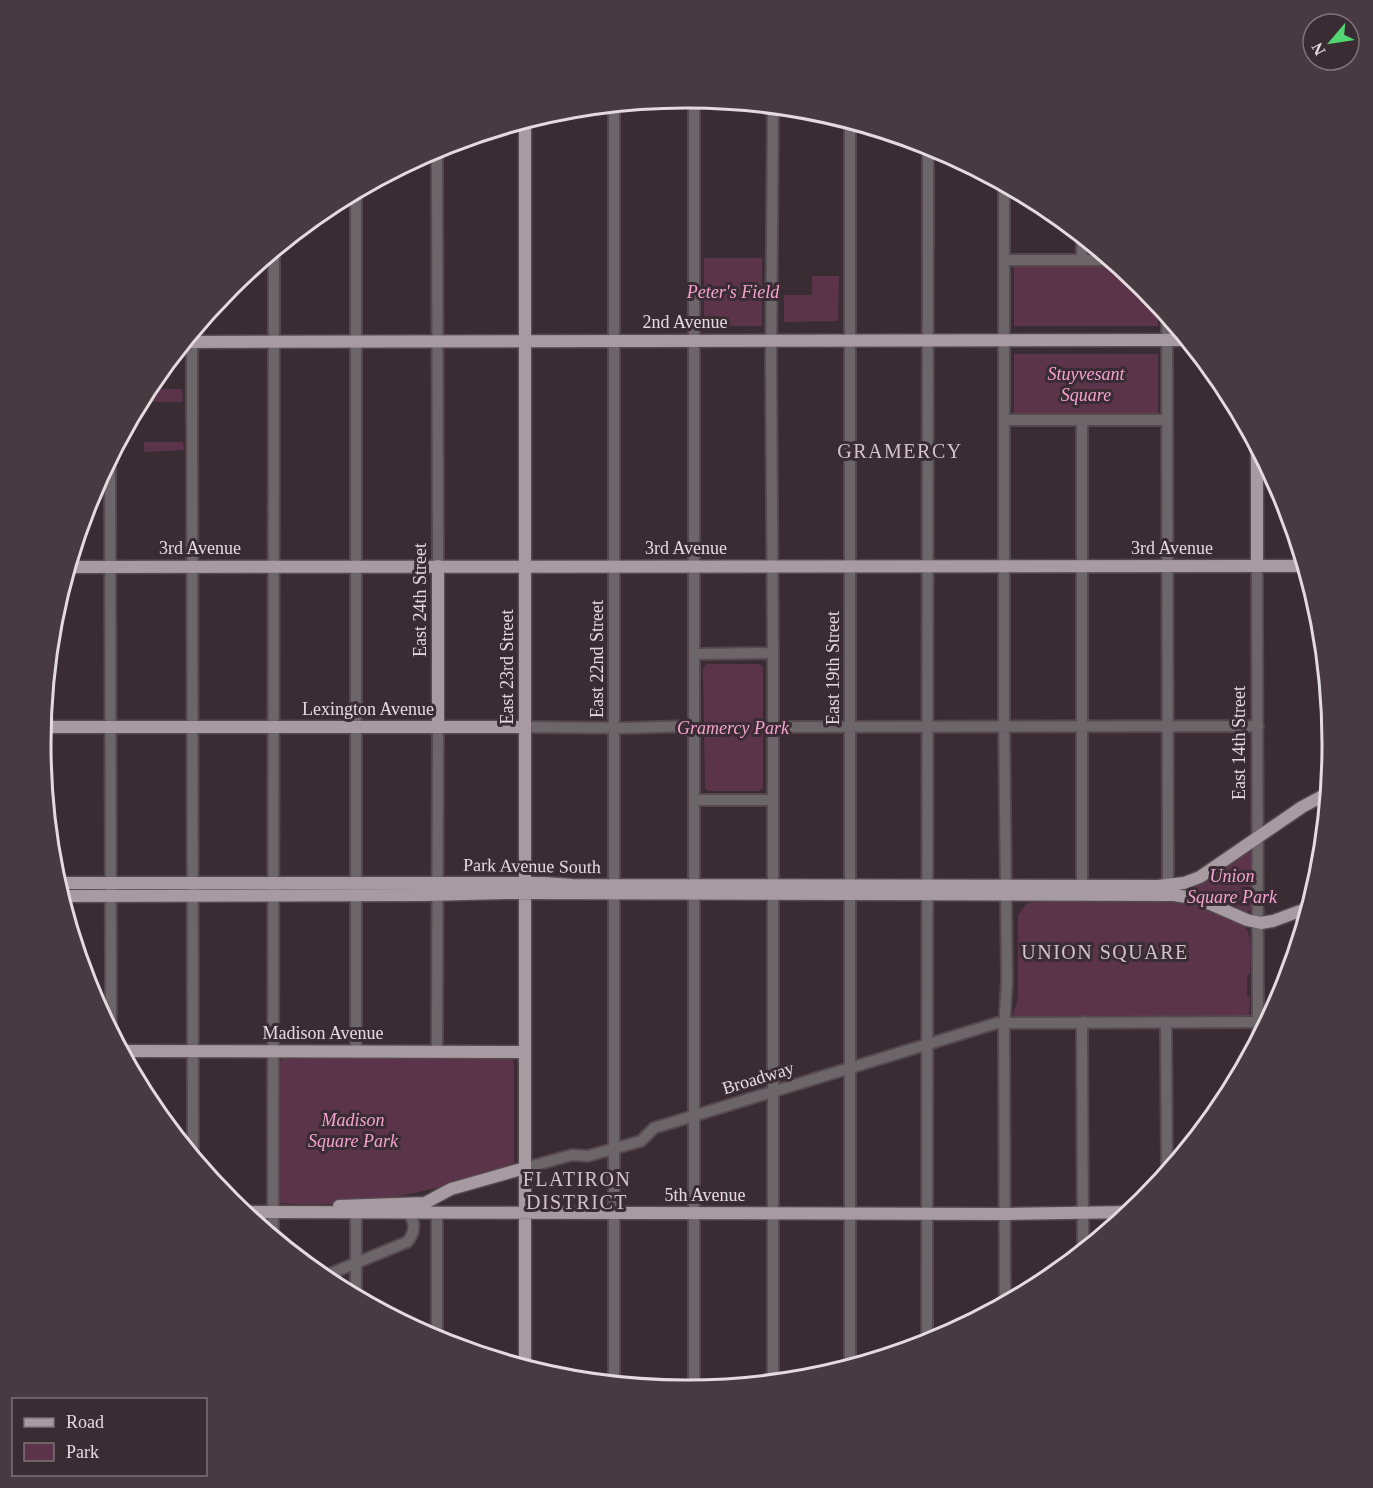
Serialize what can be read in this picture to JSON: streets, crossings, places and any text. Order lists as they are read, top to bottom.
{
  "streets": {
    "main road": [
      "2nd Avenue",
      "3rd Avenue",
      "East 24th Street",
      "East 23rd Street",
      "Lexington Avenue",
      "East 14th Street",
      "Park Avenue South",
      "Madison Avenue",
      "5th Avenue"
    ],
    "street": ["East 22nd Street", "East 19th Street", "Broadway"]
  },
  "crossings": [
    ["2nd Avenue", "East 24th Street"],
    ["2nd Avenue", "East 22nd Street"],
    ["2nd Avenue", "East 23rd Street"],
    ["2nd Avenue", "East 19th Street"],
    ["3rd Avenue", "East 24th Street"],
    ["3rd Avenue", "East 22nd Street"],
    ["3rd Avenue", "East 23rd Street"],
    ["3rd Avenue", "East 19th Street"],
    ["3rd Avenue", "East 14th Street"],
    ["East 24th Street", "Lexington Avenue"],
    ["East 24th Street", "Park Avenue South"],
    ["East 24th Street", "Madison Avenue"],
    ["East 22nd Street", "Lexington Avenue"],
    ["East 22nd Street", "Park Avenue South"],
    ["East 22nd Street", "Broadway"],
    ["East 22nd Street", "5th Avenue"],
    ["East 23rd Street", "Lexington Avenue"],
    ["East 23rd Street", "Park Avenue South"],
    ["East 23rd Street", "Madison Avenue"],
    ["East 23rd Street", "Broadway"],
    ["East 23rd Street", "5th Avenue"],
    ["East 19th Street", "Park Avenue South"],
    ["East 19th Street", "Broadway"],
    ["East 19th Street", "5th Avenue"]
  ],
  "districts": ["GRAMERCY", "UNION SQUARE", "FLATIRON DISTRICT"],
  "parks": [
    "Peter's Field",
    "Stuyvesant Square",
    "Gramercy Park",
    "Union Square Park",
    "Madison Square Park"
  ],
  "legend": ["Road", "Park"],
  "north": "bottom left"
}
